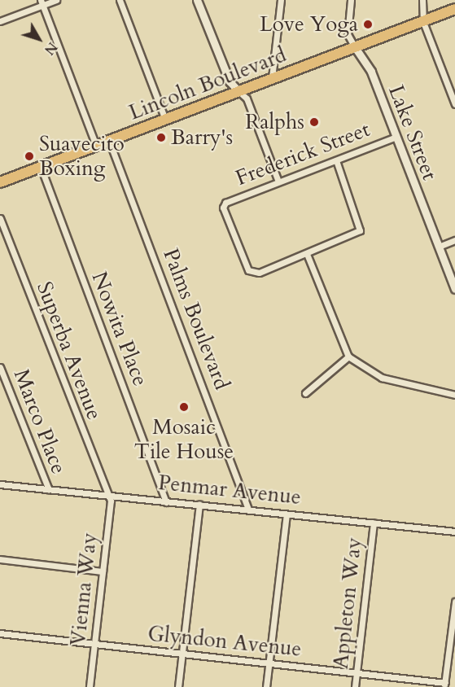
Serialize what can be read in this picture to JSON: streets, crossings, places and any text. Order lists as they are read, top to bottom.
{
  "streets": {
    "highway": ["Lincoln Boulevard"],
    "street": [
      "Lake Street",
      "Frederick Street",
      "Palms Boulevard",
      "Nowita Place",
      "Superba Avenue",
      "Marco Place",
      "Penmar Avenue",
      "Vienna Way",
      "Appleton Way",
      "Glyndon Avenue"
    ]
  },
  "crossings": [
    ["Lincoln Boulevard", "Lake Street"],
    ["Lincoln Boulevard", "Palms Boulevard"],
    ["Lincoln Boulevard", "Nowita Place"],
    ["Lake Street", "Frederick Street"],
    ["Palms Boulevard", "Penmar Avenue"],
    ["Nowita Place", "Penmar Avenue"],
    ["Superba Avenue", "Penmar Avenue"],
    ["Superba Avenue", "Vienna Way"],
    ["Marco Place", "Penmar Avenue"],
    ["Penmar Avenue", "Vienna Way"],
    ["Penmar Avenue", "Appleton Way"],
    ["Vienna Way", "Glyndon Avenue"],
    ["Appleton Way", "Glyndon Avenue"]
  ],
  "places": [
    "Love Yoga",
    "Ralphs",
    "Barry's",
    "Suavecito Boxing",
    "Mosaic Tile House"
  ],
  "north": "bottom right"
}
